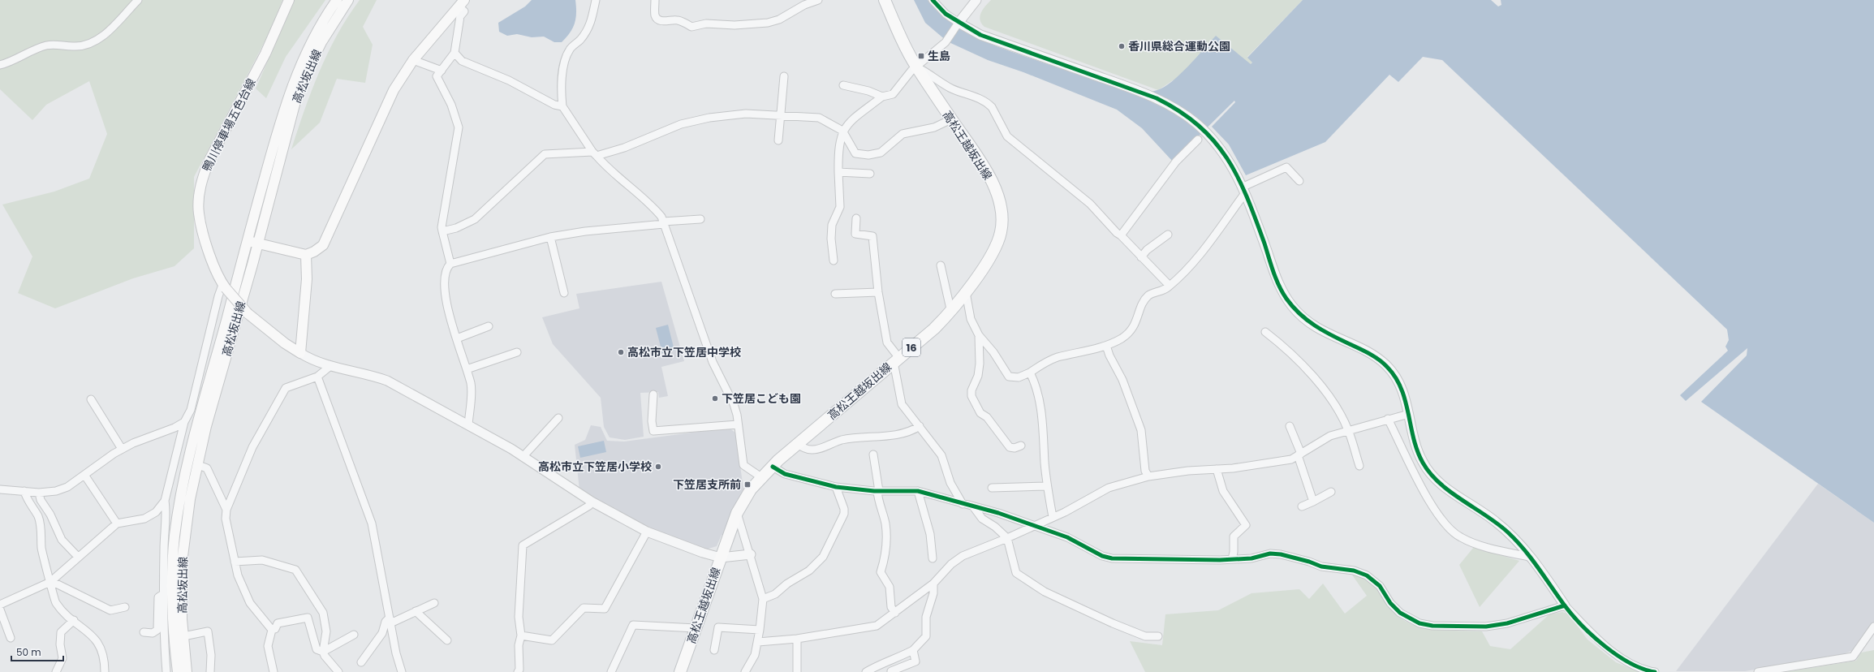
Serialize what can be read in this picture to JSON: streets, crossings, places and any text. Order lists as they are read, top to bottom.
{
  "streets": {
    "main road": [
      "高松坂出線",
      "鴨川停車場五色台線",
      "高松王越坂出線",
      "16"
    ]
  },
  "places": {
    "other": [
      "香川県総合運動公園",
      "高松市立下笠居中学校",
      "下笠居こども園",
      "高松市立下笠居小学校"
    ],
    "transit": ["生島", "下笠居支所前"]
  },
  "scale_bar": "50 m"
}
